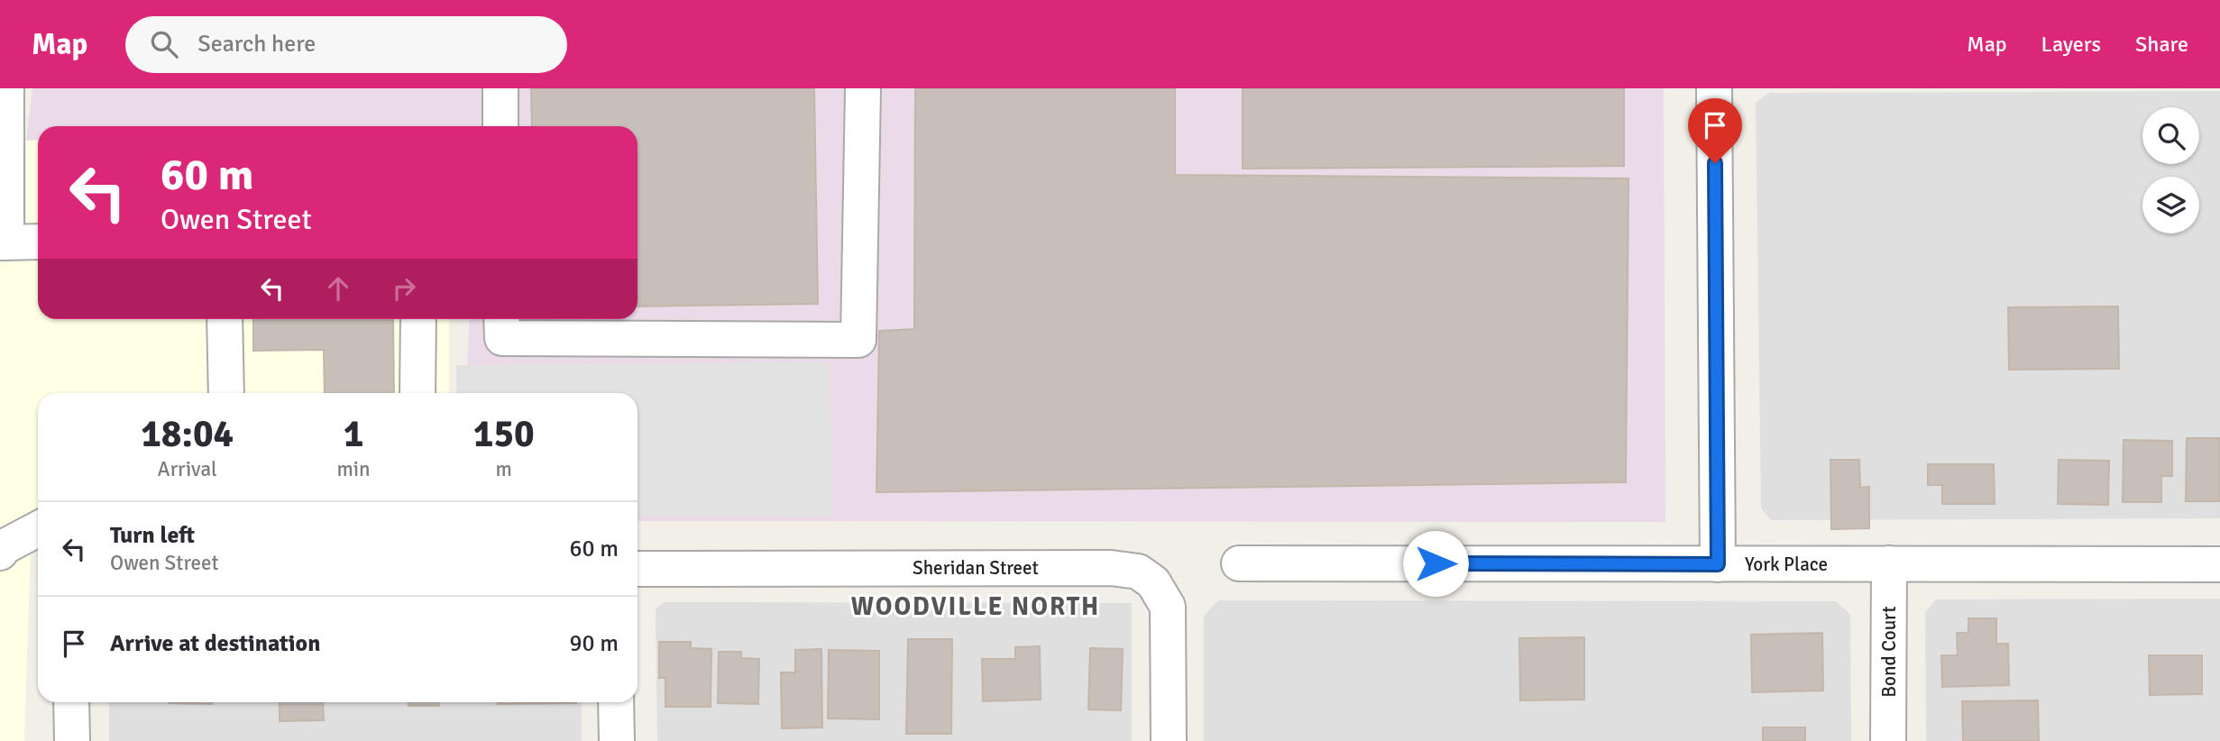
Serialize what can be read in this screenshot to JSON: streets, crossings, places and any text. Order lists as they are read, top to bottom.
{
  "streets": {
    "street": ["York Place", "Sheridan Street", "Bond Court"]
  },
  "crossings": [
    ["York Place", "Bond Court"]
  ],
  "districts": ["WOODVILLE NORTH"],
  "page": {
    "header": "Map",
    "search": "Search here",
    "nav": ["Map", "Layers", "Share"],
    "turn": ["60 m", "Owen Street"],
    "eta": [
      "18:04",
      "Arrival",
      "1",
      "min",
      "150",
      "m"
    ],
    "list": [
      {
        "name": "Turn left",
        "note": "Owen Street",
        "value": "60 m"
      },
      {
        "name": "Arrive at destination",
        "value": "90 m"
      }
    ]
  }
}
